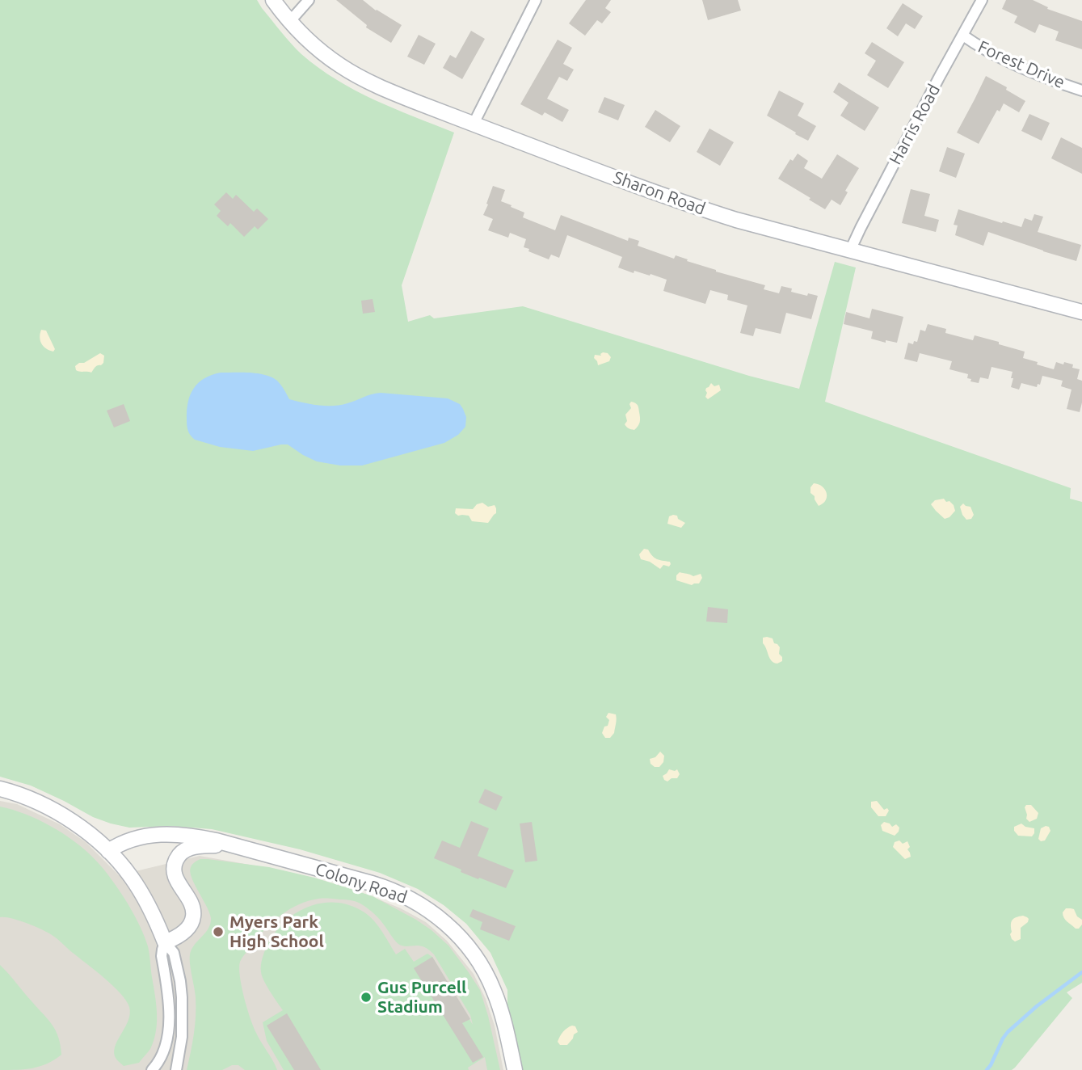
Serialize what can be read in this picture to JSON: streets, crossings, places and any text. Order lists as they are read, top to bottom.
{
  "streets": {
    "street": [
      "Forest Drive",
      "Harris Road",
      "Sharon Road",
      "Colony Road"
    ]
  },
  "crossings": [
    ["Forest Drive", "Harris Road"],
    ["Harris Road", "Sharon Road"]
  ],
  "places": ["Myers Park High School", "Gus Purcell Stadium"]
}
